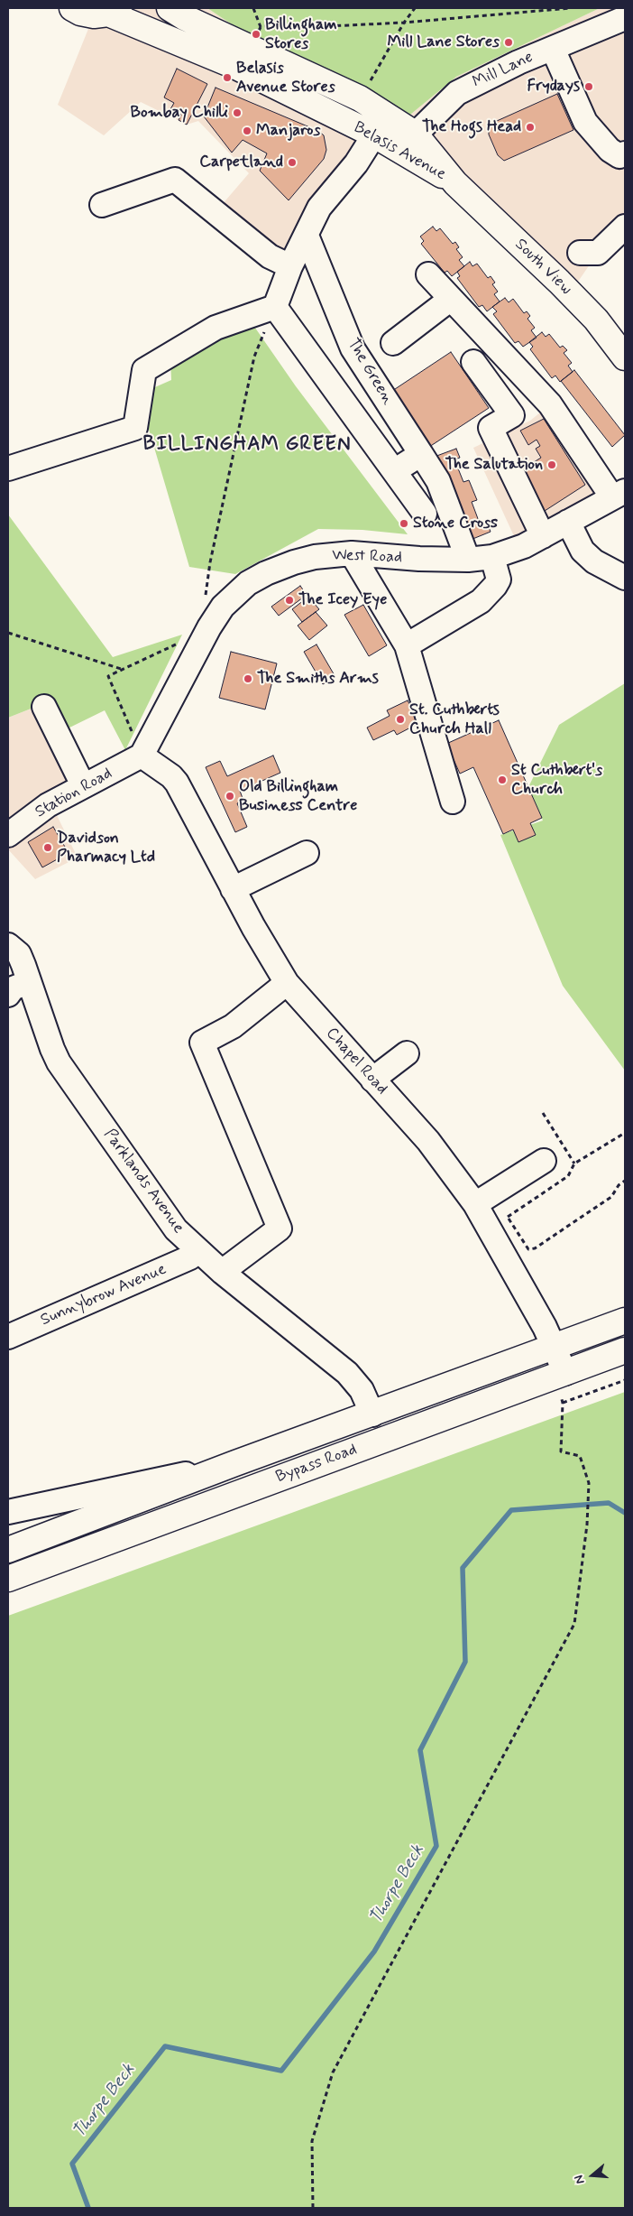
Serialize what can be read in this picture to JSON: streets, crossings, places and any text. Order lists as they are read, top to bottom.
{
  "streets": {
    "main road": ["Belasis Avenue", "South View", "Bypass Road"],
    "street": [
      "Mill Lane",
      "The Green",
      "West Road",
      "Station Road",
      "Chapel Road",
      "Parklands Avenue",
      "Sunnybrow Avenue"
    ]
  },
  "crossings": [
    ["Mill Lane", "Belasis Avenue"],
    ["Belasis Avenue", "South View"],
    ["The Green", "West Road"],
    ["West Road", "Station Road"],
    ["West Road", "Chapel Road"],
    ["Station Road", "Chapel Road"],
    ["Chapel Road", "Bypass Road"],
    ["Parklands Avenue", "Sunnybrow Avenue"],
    ["Parklands Avenue", "Bypass Road"]
  ],
  "districts": ["BILLINGHAM GREEN"],
  "water": ["Thorpe Beck"],
  "places": [
    "Billingham Stores",
    "Mill Lane Stores",
    "Belasis Avenue Stores",
    "Frydays",
    "Bombay Chilli",
    "The Hogs Head",
    "Manjaros",
    "Carpetland",
    "The Salutation",
    "Stone Cross",
    "The Icey Eye",
    "The Smiths Arms",
    "St. Cuthberts Church Hall",
    "St Cuthbert's Church",
    "Old Billingham Business Centre",
    "Davidson Pharmacy Ltd"
  ],
  "north": "left"
}
